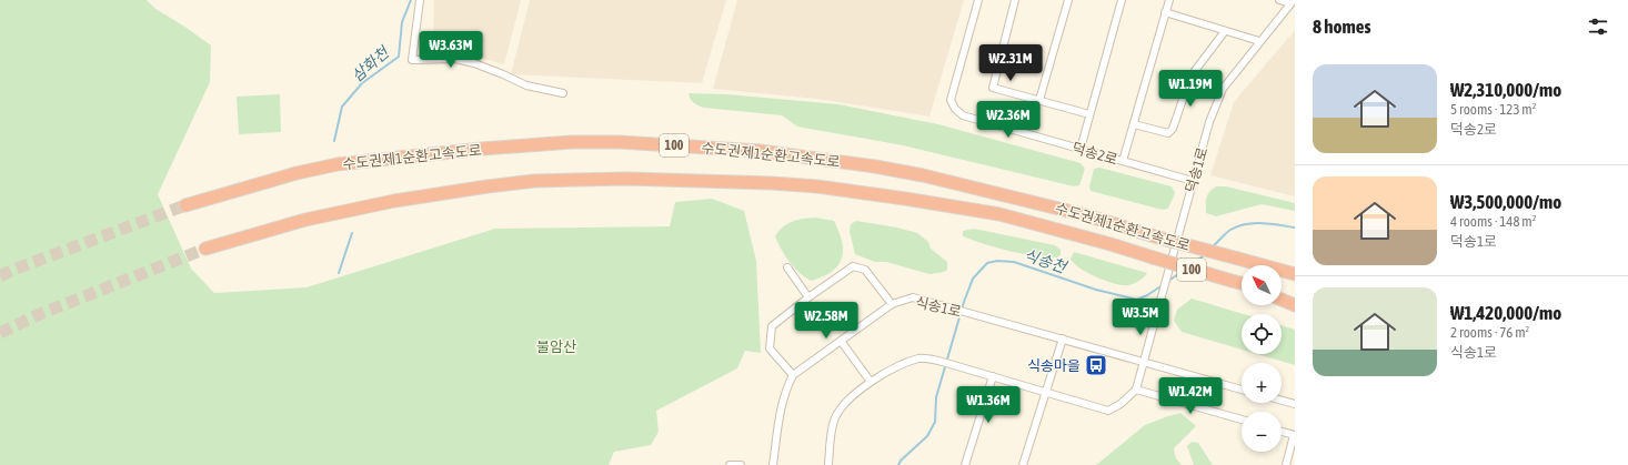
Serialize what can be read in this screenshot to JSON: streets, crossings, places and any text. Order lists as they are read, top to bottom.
{
  "streets": {
    "highway": ["100", "수도권제1순환고속도로"],
    "street": ["덕송2로", "덕송1로", "식송1로"]
  },
  "crossings": [
    ["덕송2로", "덕송1로"],
    ["덕송1로", "식송1로"]
  ],
  "water": ["삼화천", "식송천"],
  "parks": ["불암산"],
  "places": {
    "bus stop": ["식송마을"]
  },
  "north": "top left",
  "page": {
    "heading": "8 homes",
    "price": [
      "₩3.63M",
      "₩2.31M",
      "₩1.19M",
      "₩2.36M",
      "₩3.5M",
      "₩2.58M",
      "₩1.42M",
      "₩1.36M"
    ],
    "list": [
      {
        "name": "₩2,310,000/mo",
        "note": "5 rooms · 123 m² · 덕송2로"
      },
      {
        "name": "₩3,500,000/mo",
        "note": "4 rooms · 148 m² · 덕송1로"
      },
      {
        "name": "₩1,420,000/mo",
        "note": "2 rooms · 76 m² · 식송1로"
      }
    ],
    "map_buttons": ["+", "−"]
  }
}
